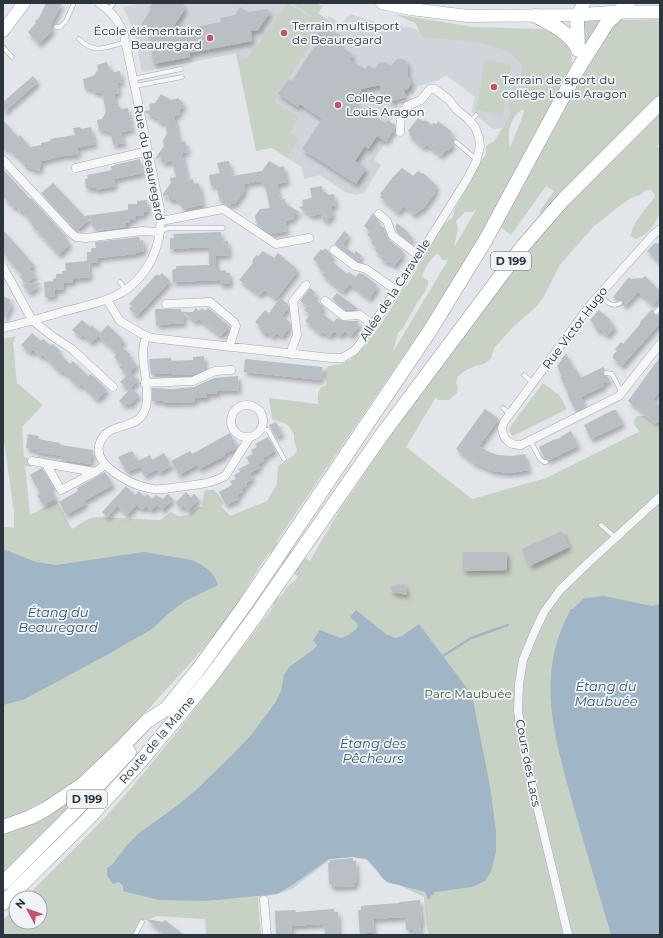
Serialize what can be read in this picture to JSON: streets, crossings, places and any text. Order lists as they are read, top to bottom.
{
  "streets": {
    "highway": ["D 199", "Route de la Marne"],
    "street": [
      "Rue du Beauregard",
      "Allée de la Caravelle",
      "Rue Victor Hugo",
      "Cours des Lacs"
    ]
  },
  "crossings": [
    ["Rue du Beauregard", "Allée de la Caravelle"],
    ["D 199", "Route de la Marne"]
  ],
  "water": ["Étang du Beauregard", "Étang du Maubuée", "Étang des Pêcheurs"],
  "parks": ["Parc Maubuée"],
  "places": [
    "Terrain multisport de Beauregard",
    "École élémentaire Beauregard",
    "Terrain de sport du collège Louis Aragon",
    "Collège Louis Aragon"
  ],
  "north": "top left"
}
